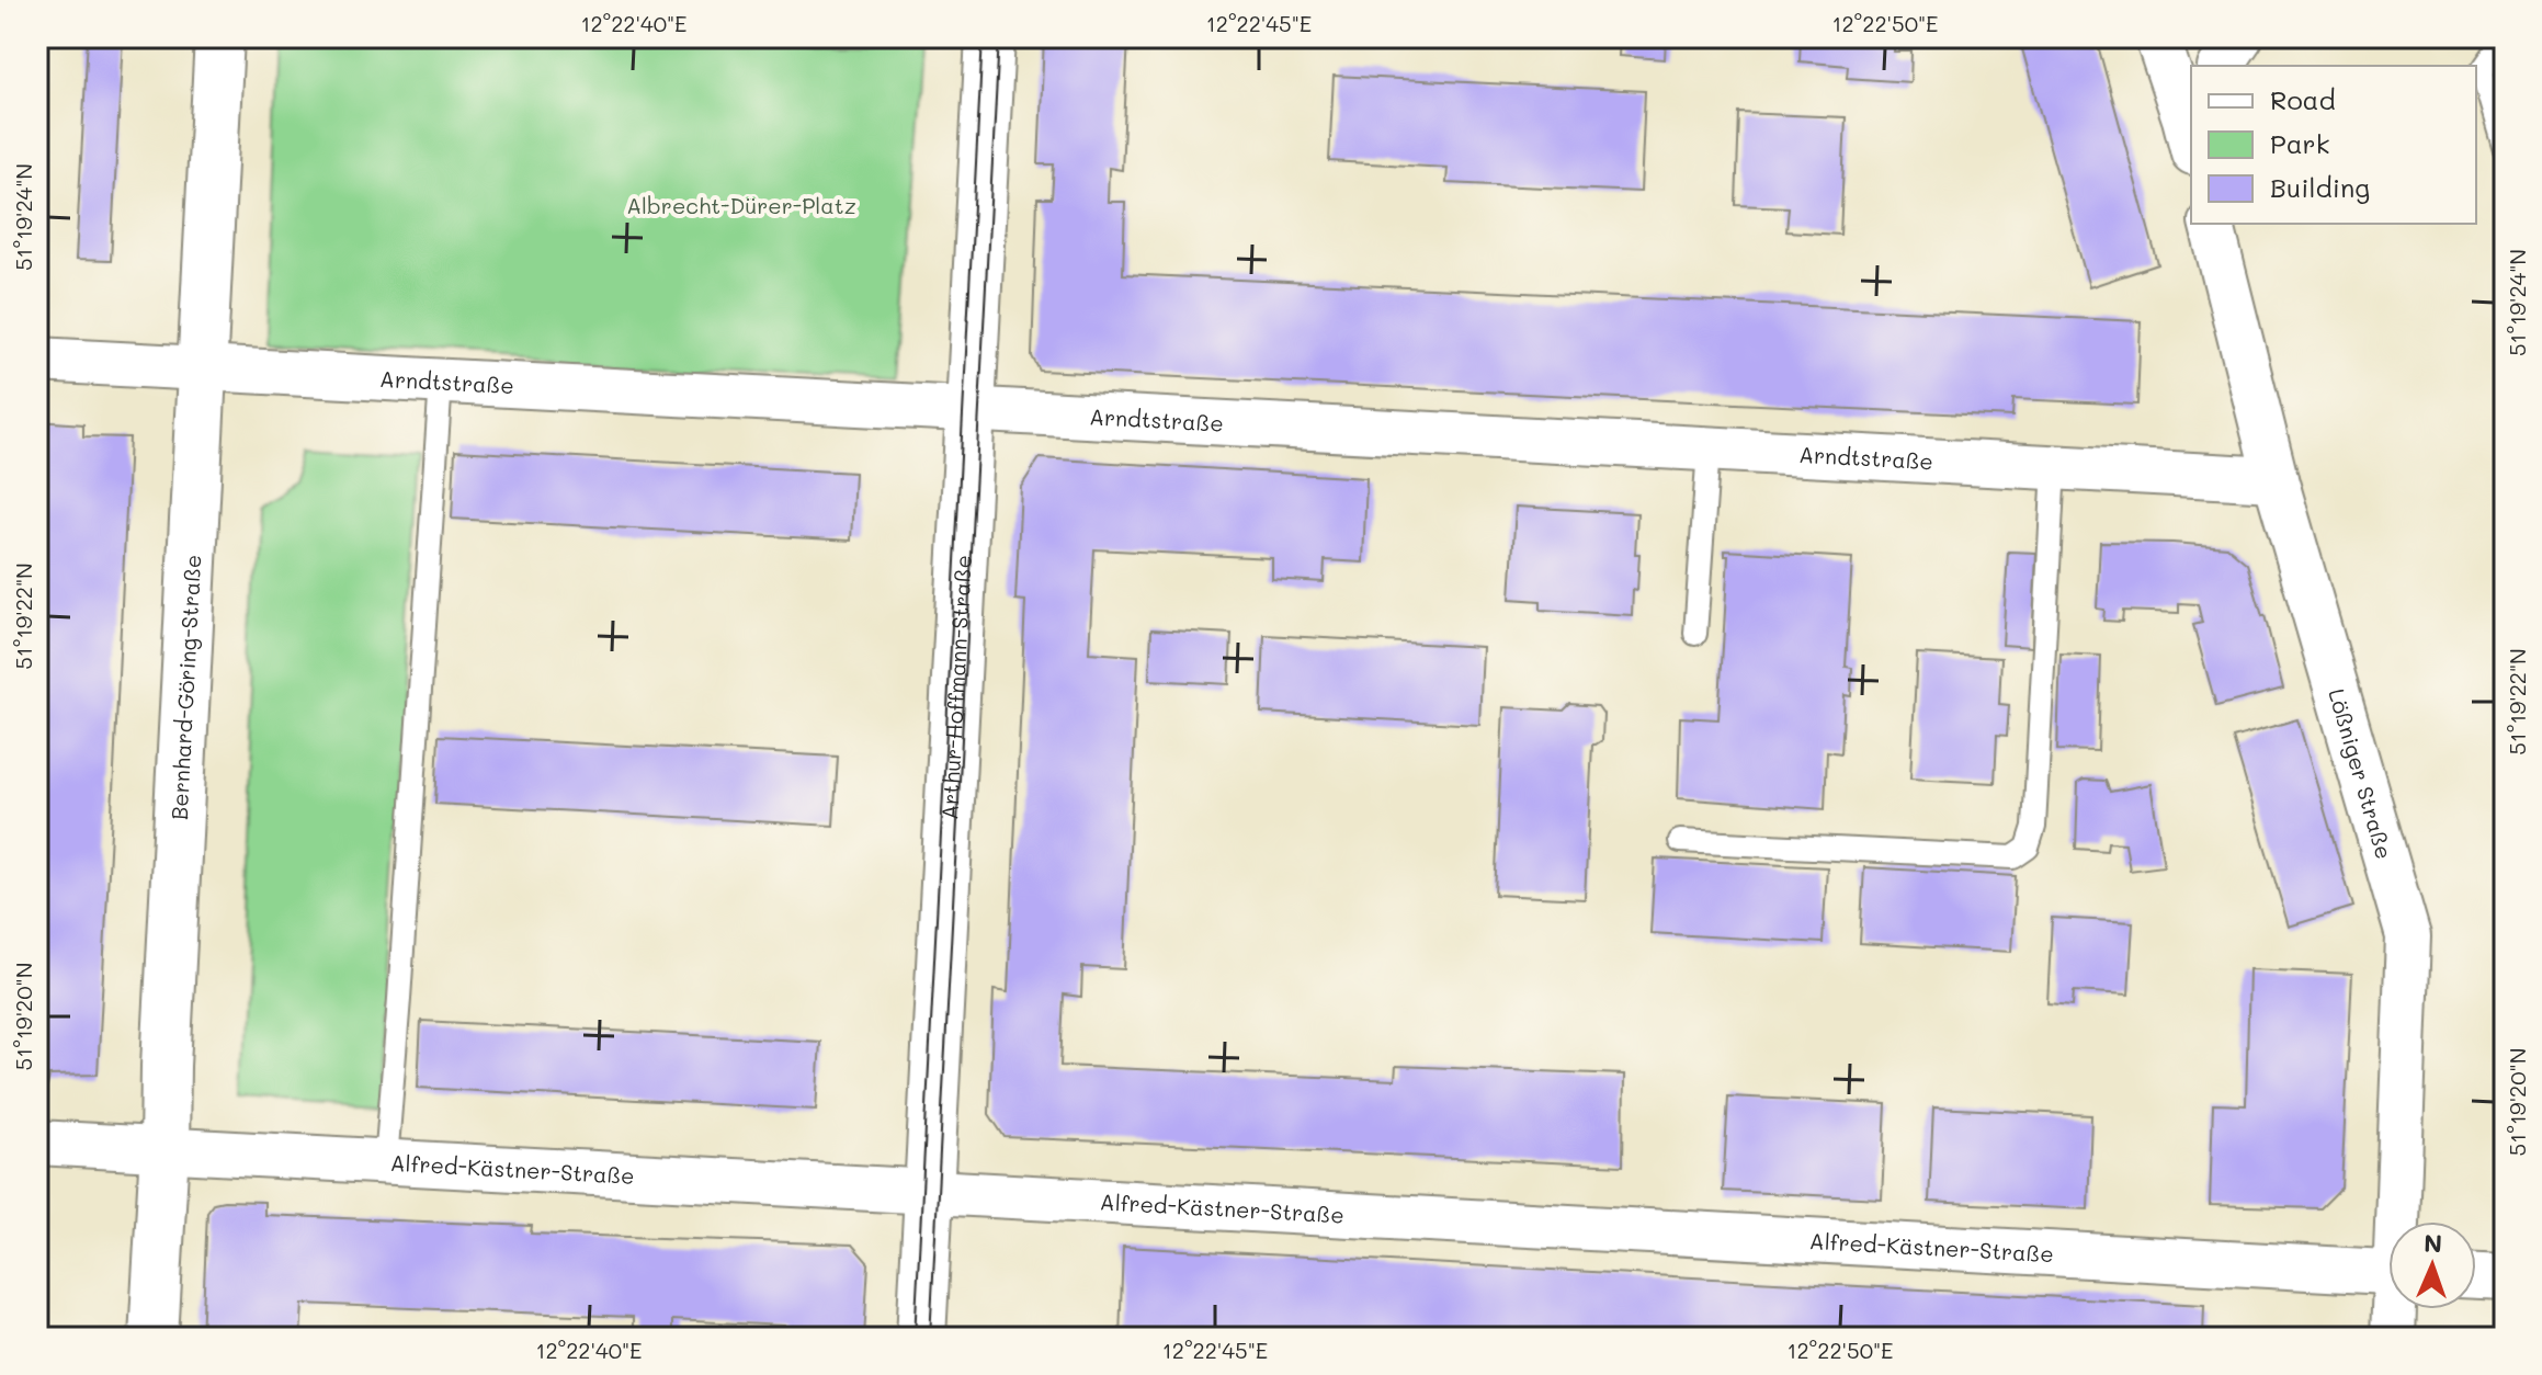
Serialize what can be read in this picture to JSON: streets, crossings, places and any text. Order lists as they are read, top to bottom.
{
  "streets": {
    "street": [
      "Arndtstraße",
      "Bernhard-Göring-Straße",
      "Arthur-Hoffmann-Straße",
      "Lößniger Straße",
      "Alfred-Kästner-Straße"
    ]
  },
  "crossings": [
    ["Arndtstraße", "Bernhard-Göring-Straße"],
    ["Arndtstraße", "Arthur-Hoffmann-Straße"],
    ["Arndtstraße", "Lößniger Straße"],
    ["Bernhard-Göring-Straße", "Alfred-Kästner-Straße"],
    ["Arthur-Hoffmann-Straße", "Alfred-Kästner-Straße"]
  ],
  "parks": ["Albrecht-Dürer-Platz"],
  "legend": ["Road", "Park", "Building"],
  "north": "top",
  "coordinates": [
    "12°22'40\"E",
    "12°22'45\"E",
    "12°22'50\"E",
    "51°19'24\"N",
    "51°19'22\"N",
    "51°19'20\"N"
  ]
}
